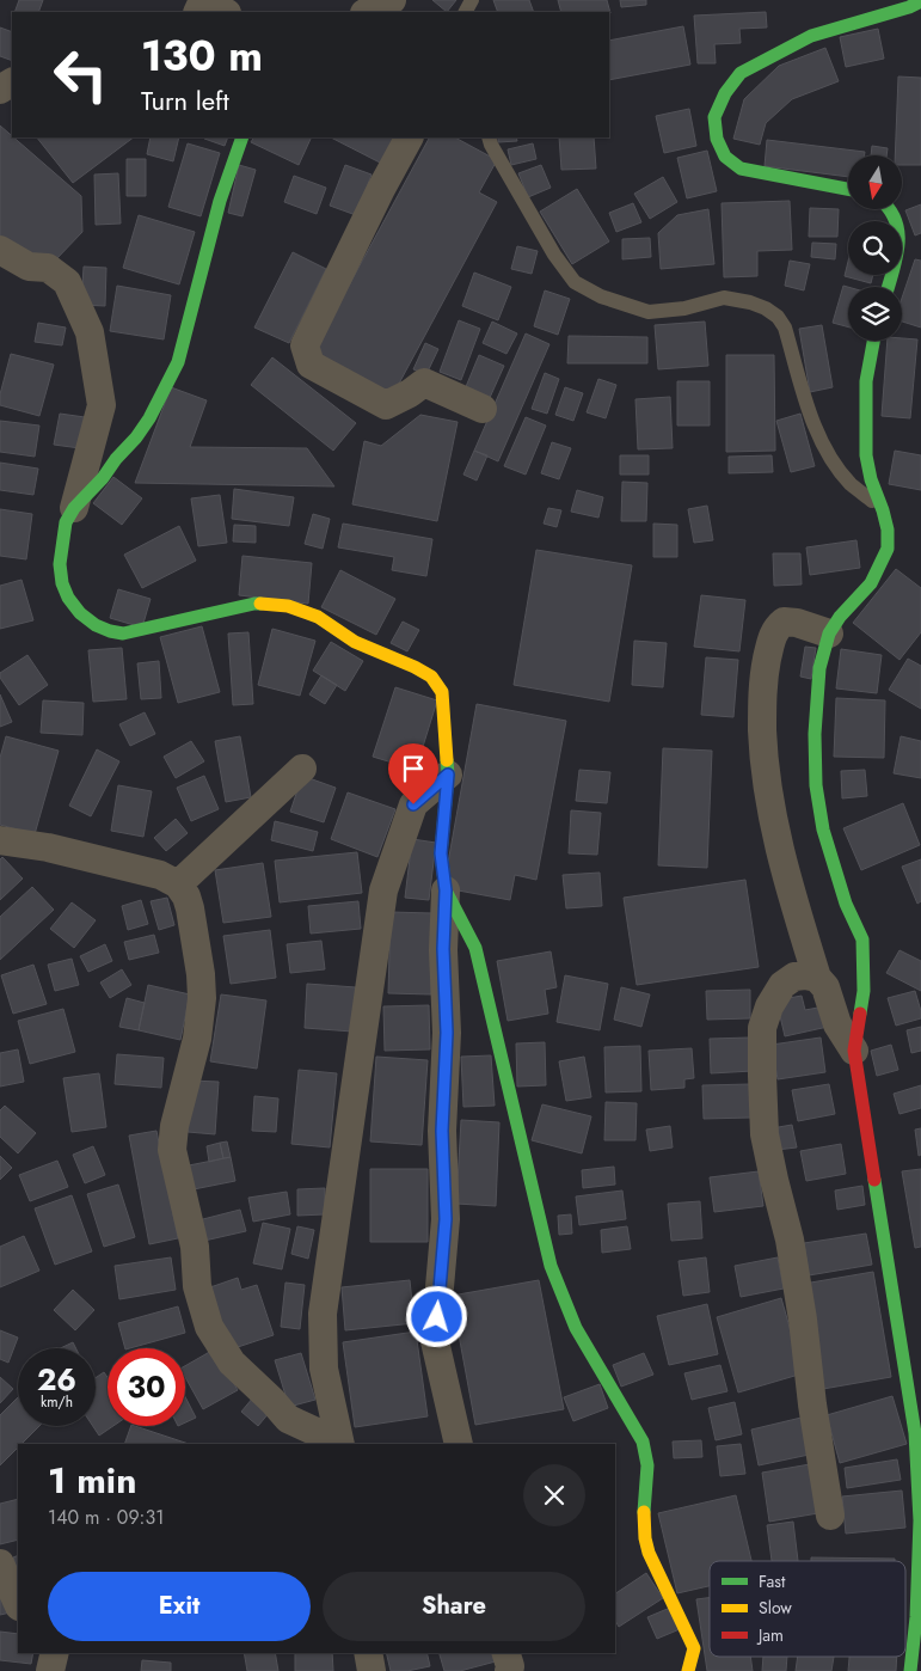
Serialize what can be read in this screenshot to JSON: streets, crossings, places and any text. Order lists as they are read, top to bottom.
{
  "legend": ["Fast", "Slow", "Jam"],
  "north": "bottom",
  "page": {
    "turn": ["130 m", "Turn left"],
    "speed": "26 km/h",
    "limit": "30",
    "heading": ["1 min", "140 m · 09:31"],
    "buttons": ["Exit", "Share"]
  }
}
